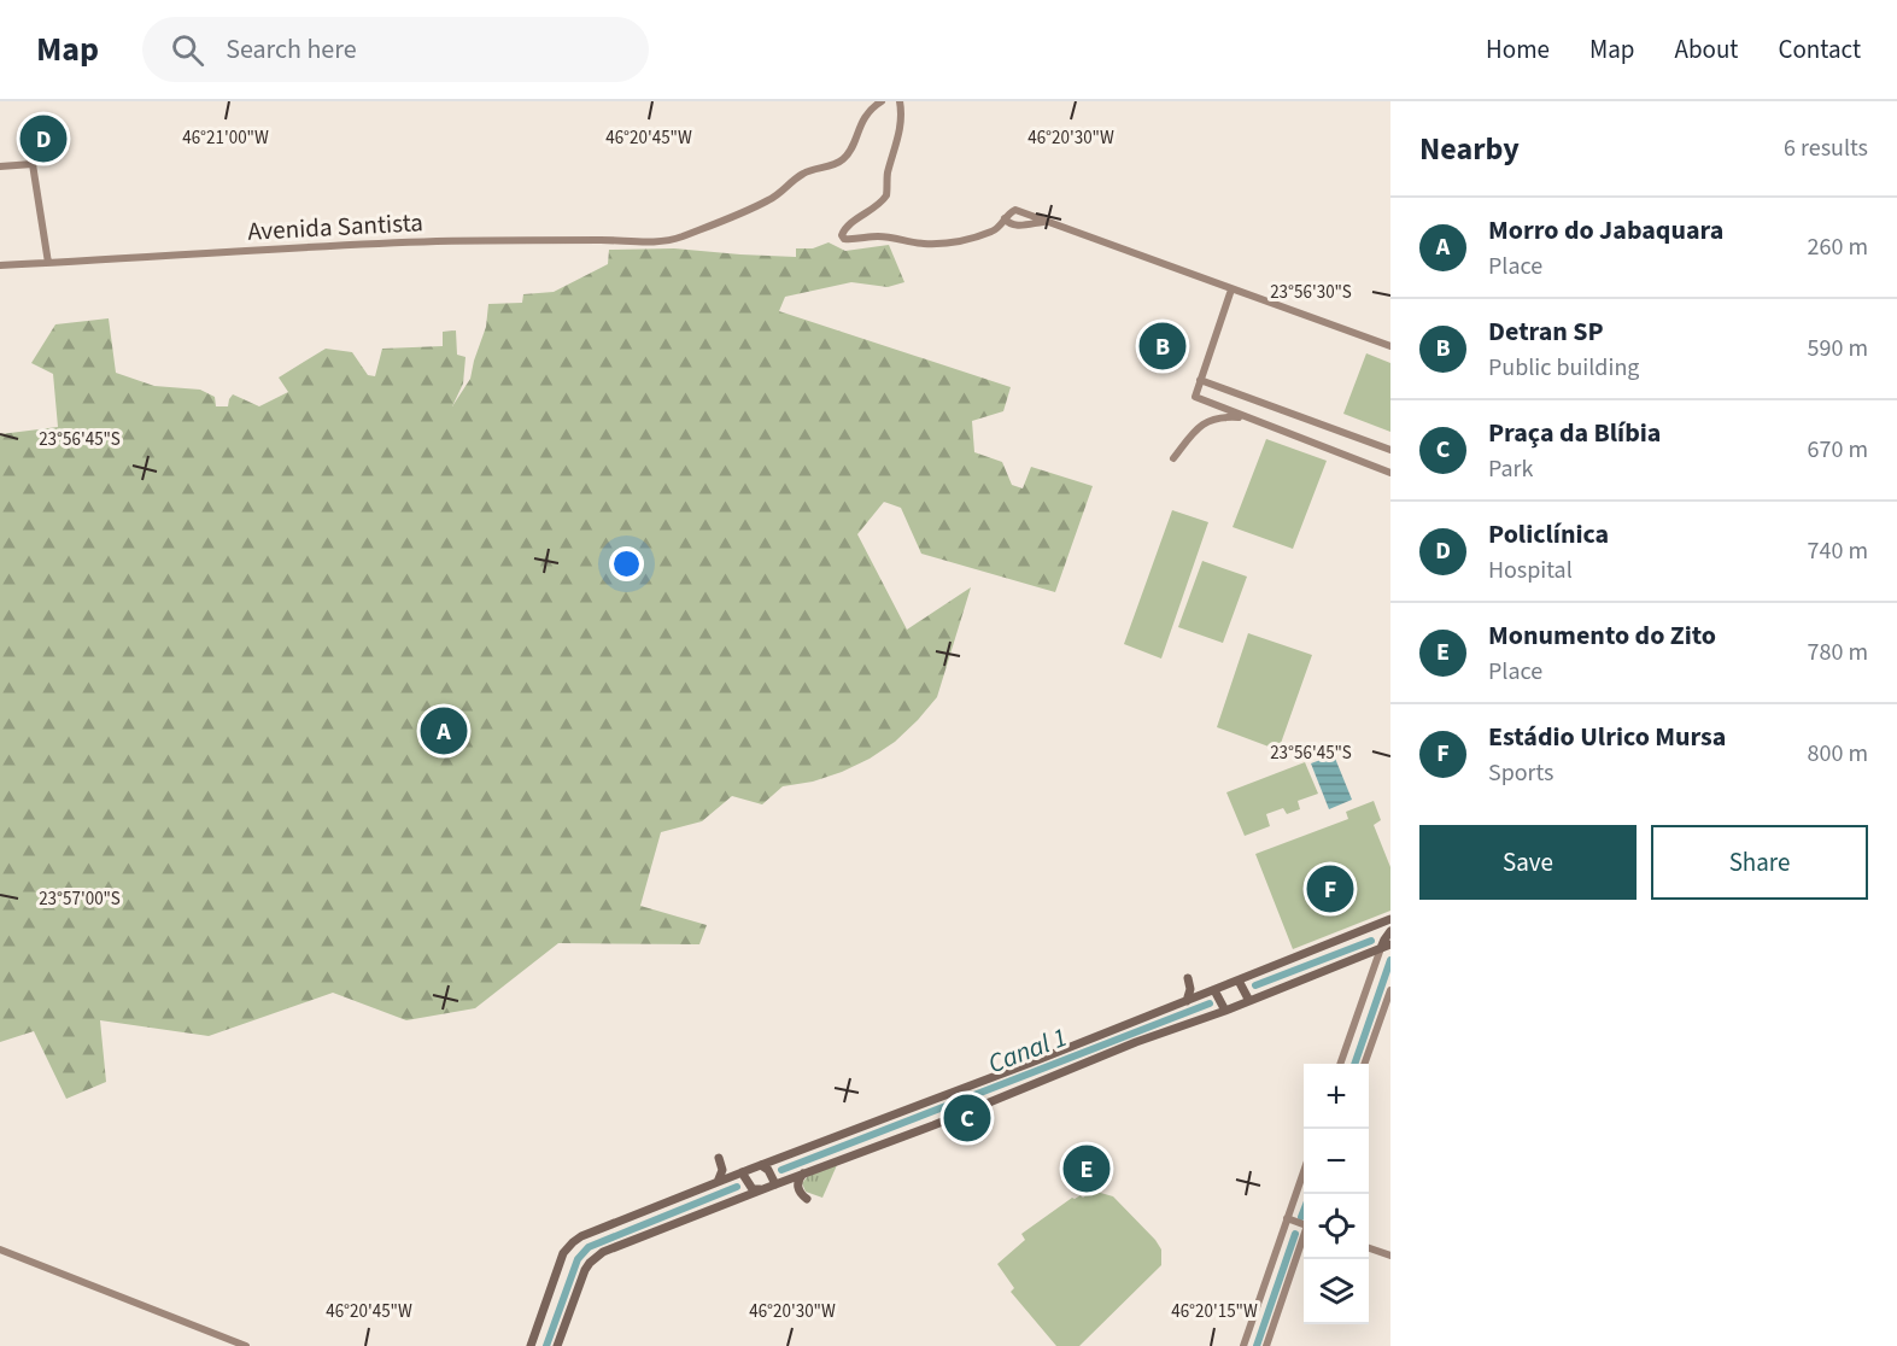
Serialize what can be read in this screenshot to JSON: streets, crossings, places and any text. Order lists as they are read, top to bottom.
{
  "streets": {
    "street": ["Avenida Santista"]
  },
  "water": ["Canal 1"],
  "page": {
    "header": "Map",
    "search": "Search here",
    "nav": [
      "Home",
      "Map",
      "About",
      "Contact"
    ],
    "heading": ["Nearby", "6 results"],
    "pins": [
      "D",
      "B",
      "A",
      "F",
      "C",
      "E"
    ],
    "list": [
      {
        "mark": "A",
        "name": "Morro do Jabaquara",
        "note": "Place",
        "value": "260 m"
      },
      {
        "mark": "B",
        "name": "Detran SP",
        "note": "Public building",
        "value": "590 m"
      },
      {
        "mark": "C",
        "name": "Praça da Blíbia",
        "note": "Park",
        "value": "670 m"
      },
      {
        "mark": "D",
        "name": "Policlínica",
        "note": "Hospital",
        "value": "740 m"
      },
      {
        "mark": "E",
        "name": "Monumento do Zito",
        "note": "Place",
        "value": "780 m"
      },
      {
        "mark": "F",
        "name": "Estádio Ulrico Mursa",
        "note": "Sports",
        "value": "800 m"
      }
    ],
    "buttons": ["Save", "Share"],
    "map_buttons": ["+", "−"]
  },
  "coordinates": [
    "46°21'00\"W",
    "46°20'45\"W",
    "46°20'30\"W",
    "23°56'30\"S",
    "23°56'45\"S",
    "23°57'00\"S",
    "46°20'15\"W"
  ]
}
